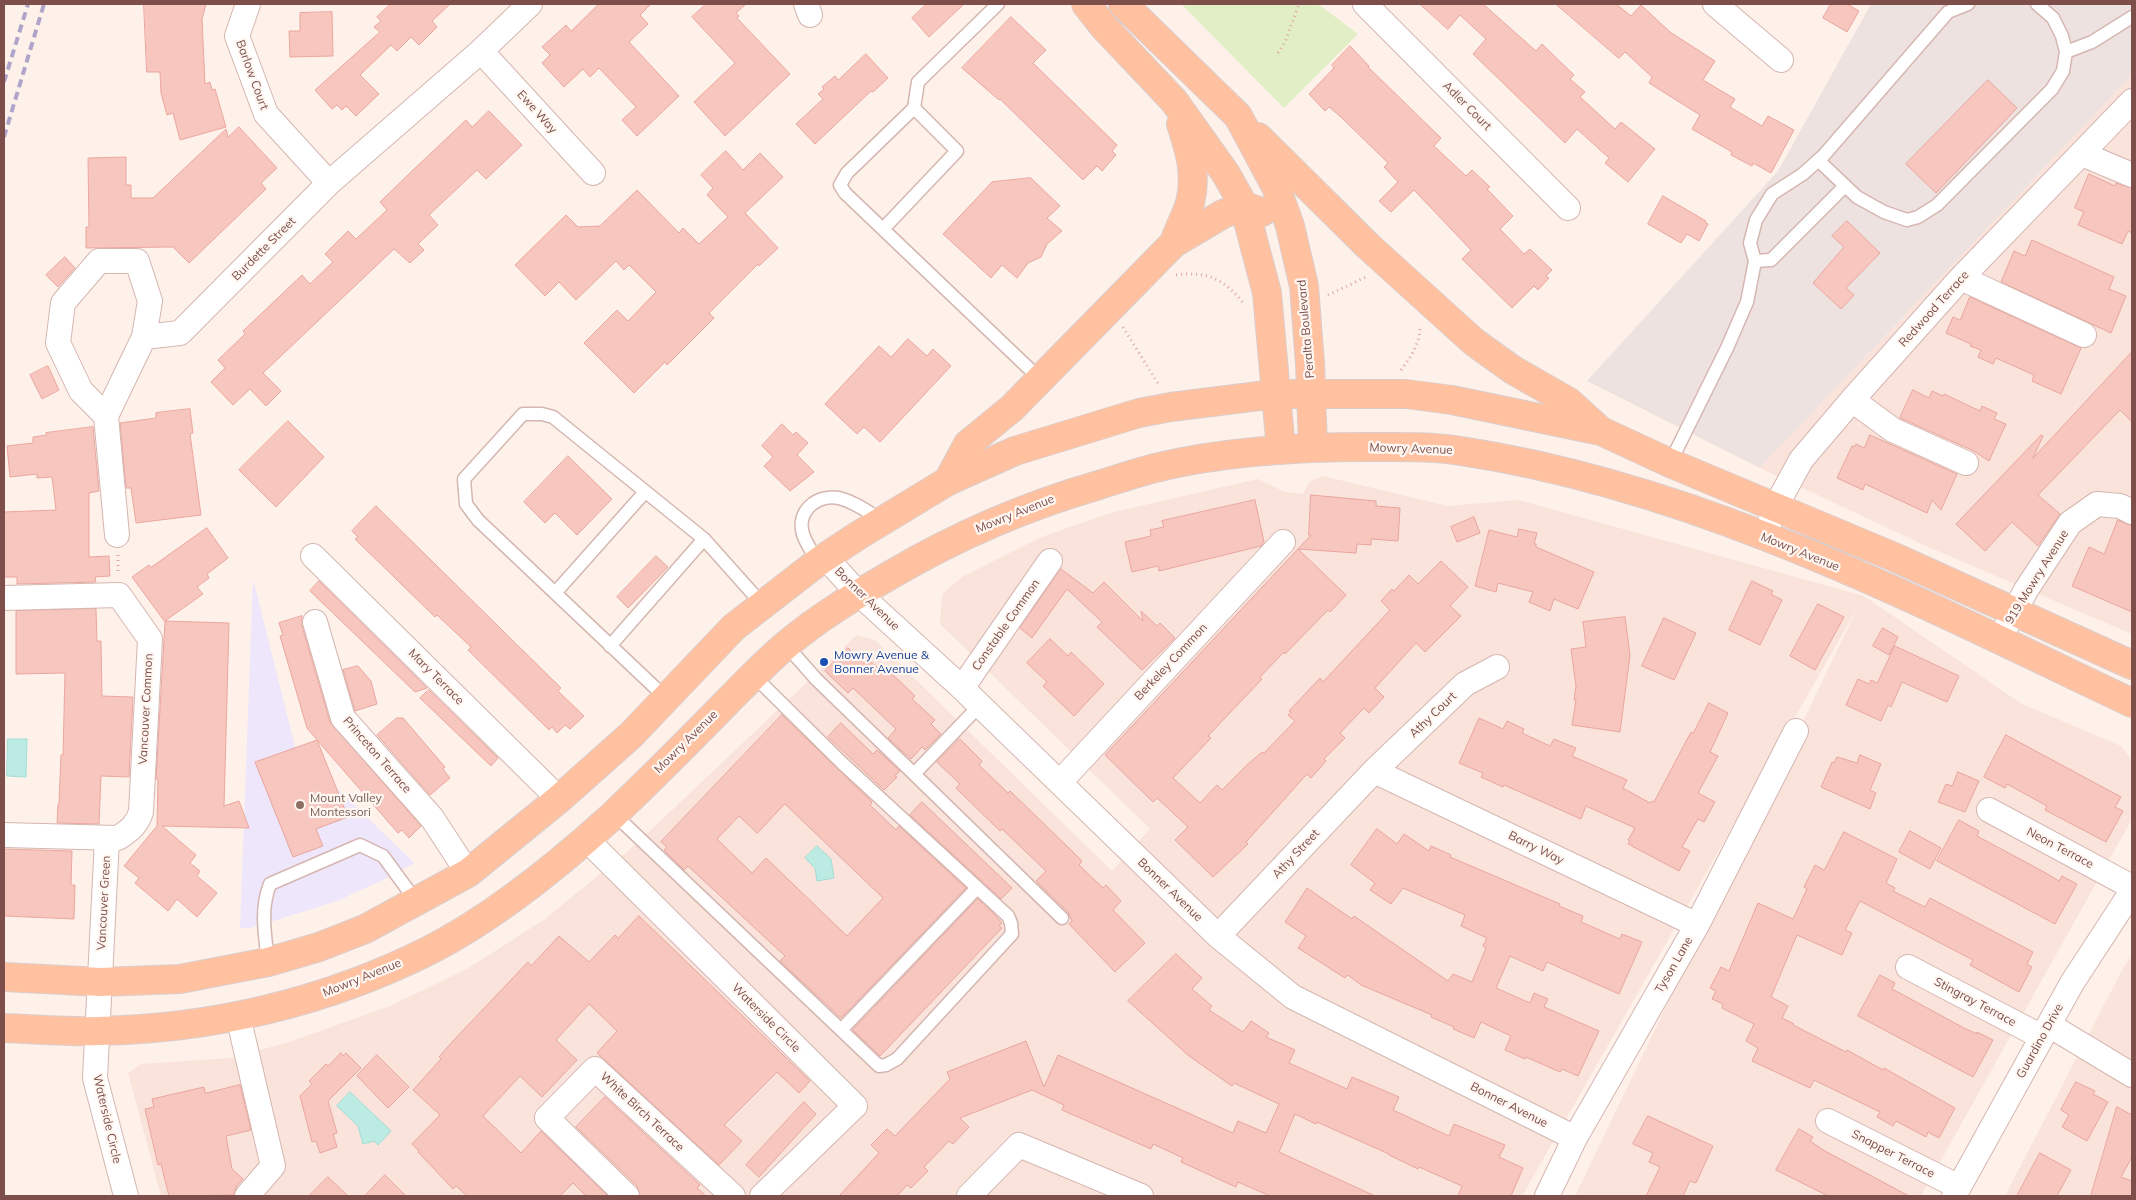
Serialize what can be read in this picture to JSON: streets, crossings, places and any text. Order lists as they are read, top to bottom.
{
  "streets": {
    "main road": ["Peralta Boulevard", "Mowry Avenue"],
    "street": [
      "Barlow Court",
      "Adler Court",
      "Ewe Way",
      "Burdette Street",
      "Redwood Terrace",
      "919 Mowry Avenue",
      "Bonner Avenue",
      "Constable Common",
      "Berkeley Common",
      "Mary Terrace",
      "Vancouver Common",
      "Athy Court",
      "Princeton Terrace",
      "Barry Way",
      "Neon Terrace",
      "Athy Street",
      "Vancouver Green",
      "Tyson Lane",
      "Stingray Terrace",
      "Waterside Circle",
      "Guardino Drive",
      "White Birch Terrace",
      "Snapper Terrace"
    ]
  },
  "crossings": [
    ["Barlow Court", "Burdette Street"],
    ["Ewe Way", "Burdette Street"],
    ["Redwood Terrace", "Mowry Avenue"],
    ["Peralta Boulevard", "Mowry Avenue"],
    ["Mowry Avenue", "919 Mowry Avenue"],
    ["Mowry Avenue", "Bonner Avenue"],
    ["Mowry Avenue", "Waterside Circle"],
    ["Bonner Avenue", "Constable Common"],
    ["Bonner Avenue", "Berkeley Common"],
    ["Bonner Avenue", "Athy Street"],
    ["Bonner Avenue", "Tyson Lane"],
    ["Vancouver Common", "Vancouver Green"],
    ["Athy Court", "Barry Way"],
    ["Athy Court", "Athy Street"],
    ["Barry Way", "Athy Street"],
    ["Barry Way", "Tyson Lane"],
    ["Neon Terrace", "Guardino Drive"],
    ["Vancouver Green", "Waterside Circle"],
    ["Stingray Terrace", "Guardino Drive"],
    ["Guardino Drive", "Snapper Terrace"]
  ],
  "places": ["Mowry Avenue & Bonner Avenue", "Mount Valley Montessori"]
}
